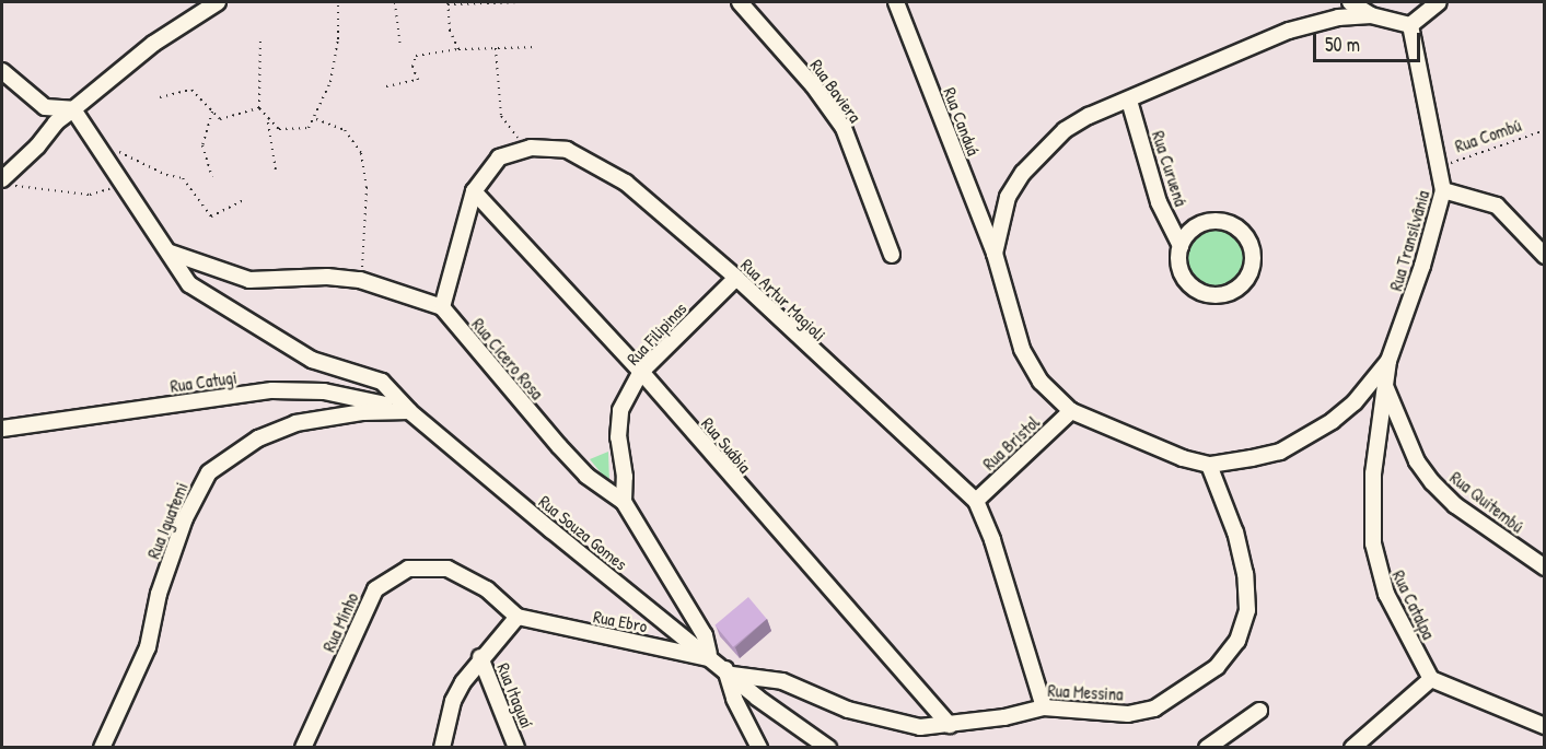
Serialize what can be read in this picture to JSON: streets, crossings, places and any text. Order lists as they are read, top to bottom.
{
  "streets": {
    "street": [
      "Rua Baviera",
      "Rua Canduá",
      "Rua Curuená",
      "Rua Transilvânia",
      "Rua Artur Magioli",
      "Rua Filipinas",
      "Rua Cícero Rosa",
      "Rua Catugi",
      "Rua Bristol",
      "Rua Suábia",
      "Rua Quitembú",
      "Rua Iguatemi",
      "Rua Souza Gomes",
      "Rua Catalpa",
      "Rua Ebro",
      "Rua Minho",
      "Rua Messina",
      "Rua Itaguaí"
    ],
    "path": ["Rua Combú"]
  },
  "crossings": [
    ["Rua Canduá", "Rua Transilvânia"],
    ["Rua Combú", "Rua Transilvânia"],
    ["Rua Curuená", "Rua Transilvânia"],
    ["Rua Transilvânia", "Rua Bristol"],
    ["Rua Transilvânia", "Rua Catalpa"],
    ["Rua Transilvânia", "Rua Messina"],
    ["Rua Artur Magioli", "Rua Filipinas"],
    ["Rua Artur Magioli", "Rua Cícero Rosa"],
    ["Rua Artur Magioli", "Rua Bristol"],
    ["Rua Artur Magioli", "Rua Suábia"],
    ["Rua Artur Magioli", "Rua Messina"],
    ["Rua Filipinas", "Rua Cícero Rosa"],
    ["Rua Filipinas", "Rua Suábia"],
    ["Rua Cícero Rosa", "Rua Souza Gomes"],
    ["Rua Cícero Rosa", "Rua Ebro"],
    ["Rua Cícero Rosa", "Rua Messina"],
    ["Rua Catugi", "Rua Iguatemi"],
    ["Rua Catugi", "Rua Souza Gomes"],
    ["Rua Suábia", "Rua Messina"],
    ["Rua Quitembú", "Rua Catalpa"],
    ["Rua Iguatemi", "Rua Souza Gomes"],
    ["Rua Souza Gomes", "Rua Ebro"],
    ["Rua Souza Gomes", "Rua Messina"],
    ["Rua Ebro", "Rua Minho"],
    ["Rua Ebro", "Rua Messina"]
  ],
  "scale_bar": "50 m"
}
